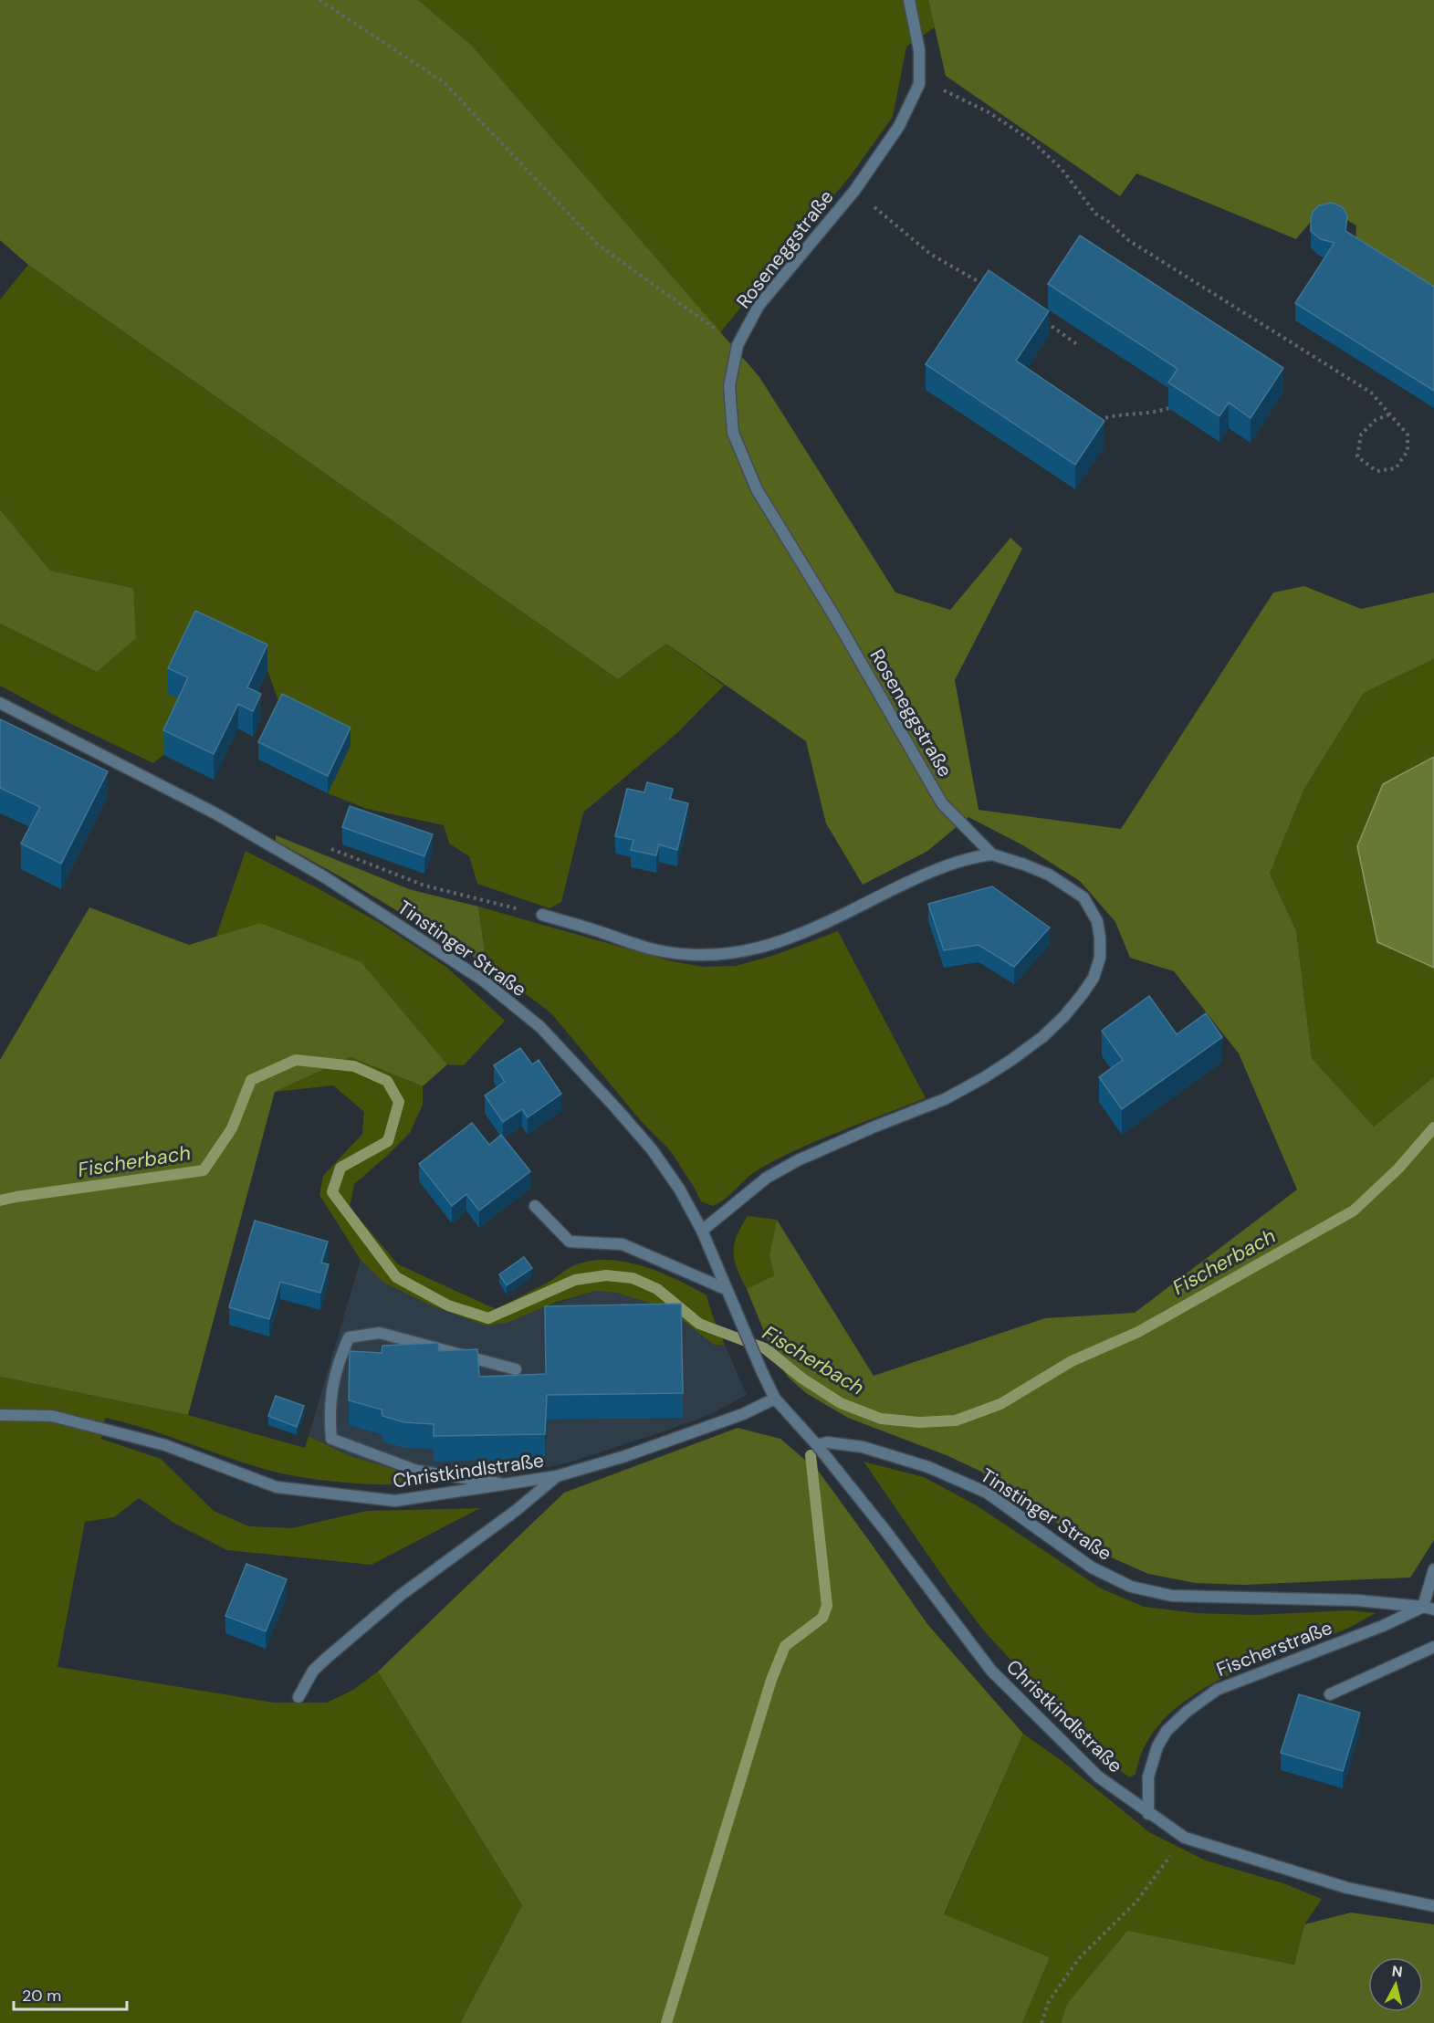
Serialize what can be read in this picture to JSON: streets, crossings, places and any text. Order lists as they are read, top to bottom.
{
  "streets": {
    "street": [
      "Roseneggstraße",
      "Tinstinger Straße",
      "Christkindlstraße",
      "Fischerstraße"
    ]
  },
  "crossings": [
    ["Roseneggstraße", "Tinstinger Straße"],
    ["Tinstinger Straße", "Christkindlstraße"],
    ["Tinstinger Straße", "Fischerstraße"],
    ["Christkindlstraße", "Fischerstraße"]
  ],
  "water": ["Fischerbach"],
  "scale_bar": "20 m",
  "north": "top"
}
